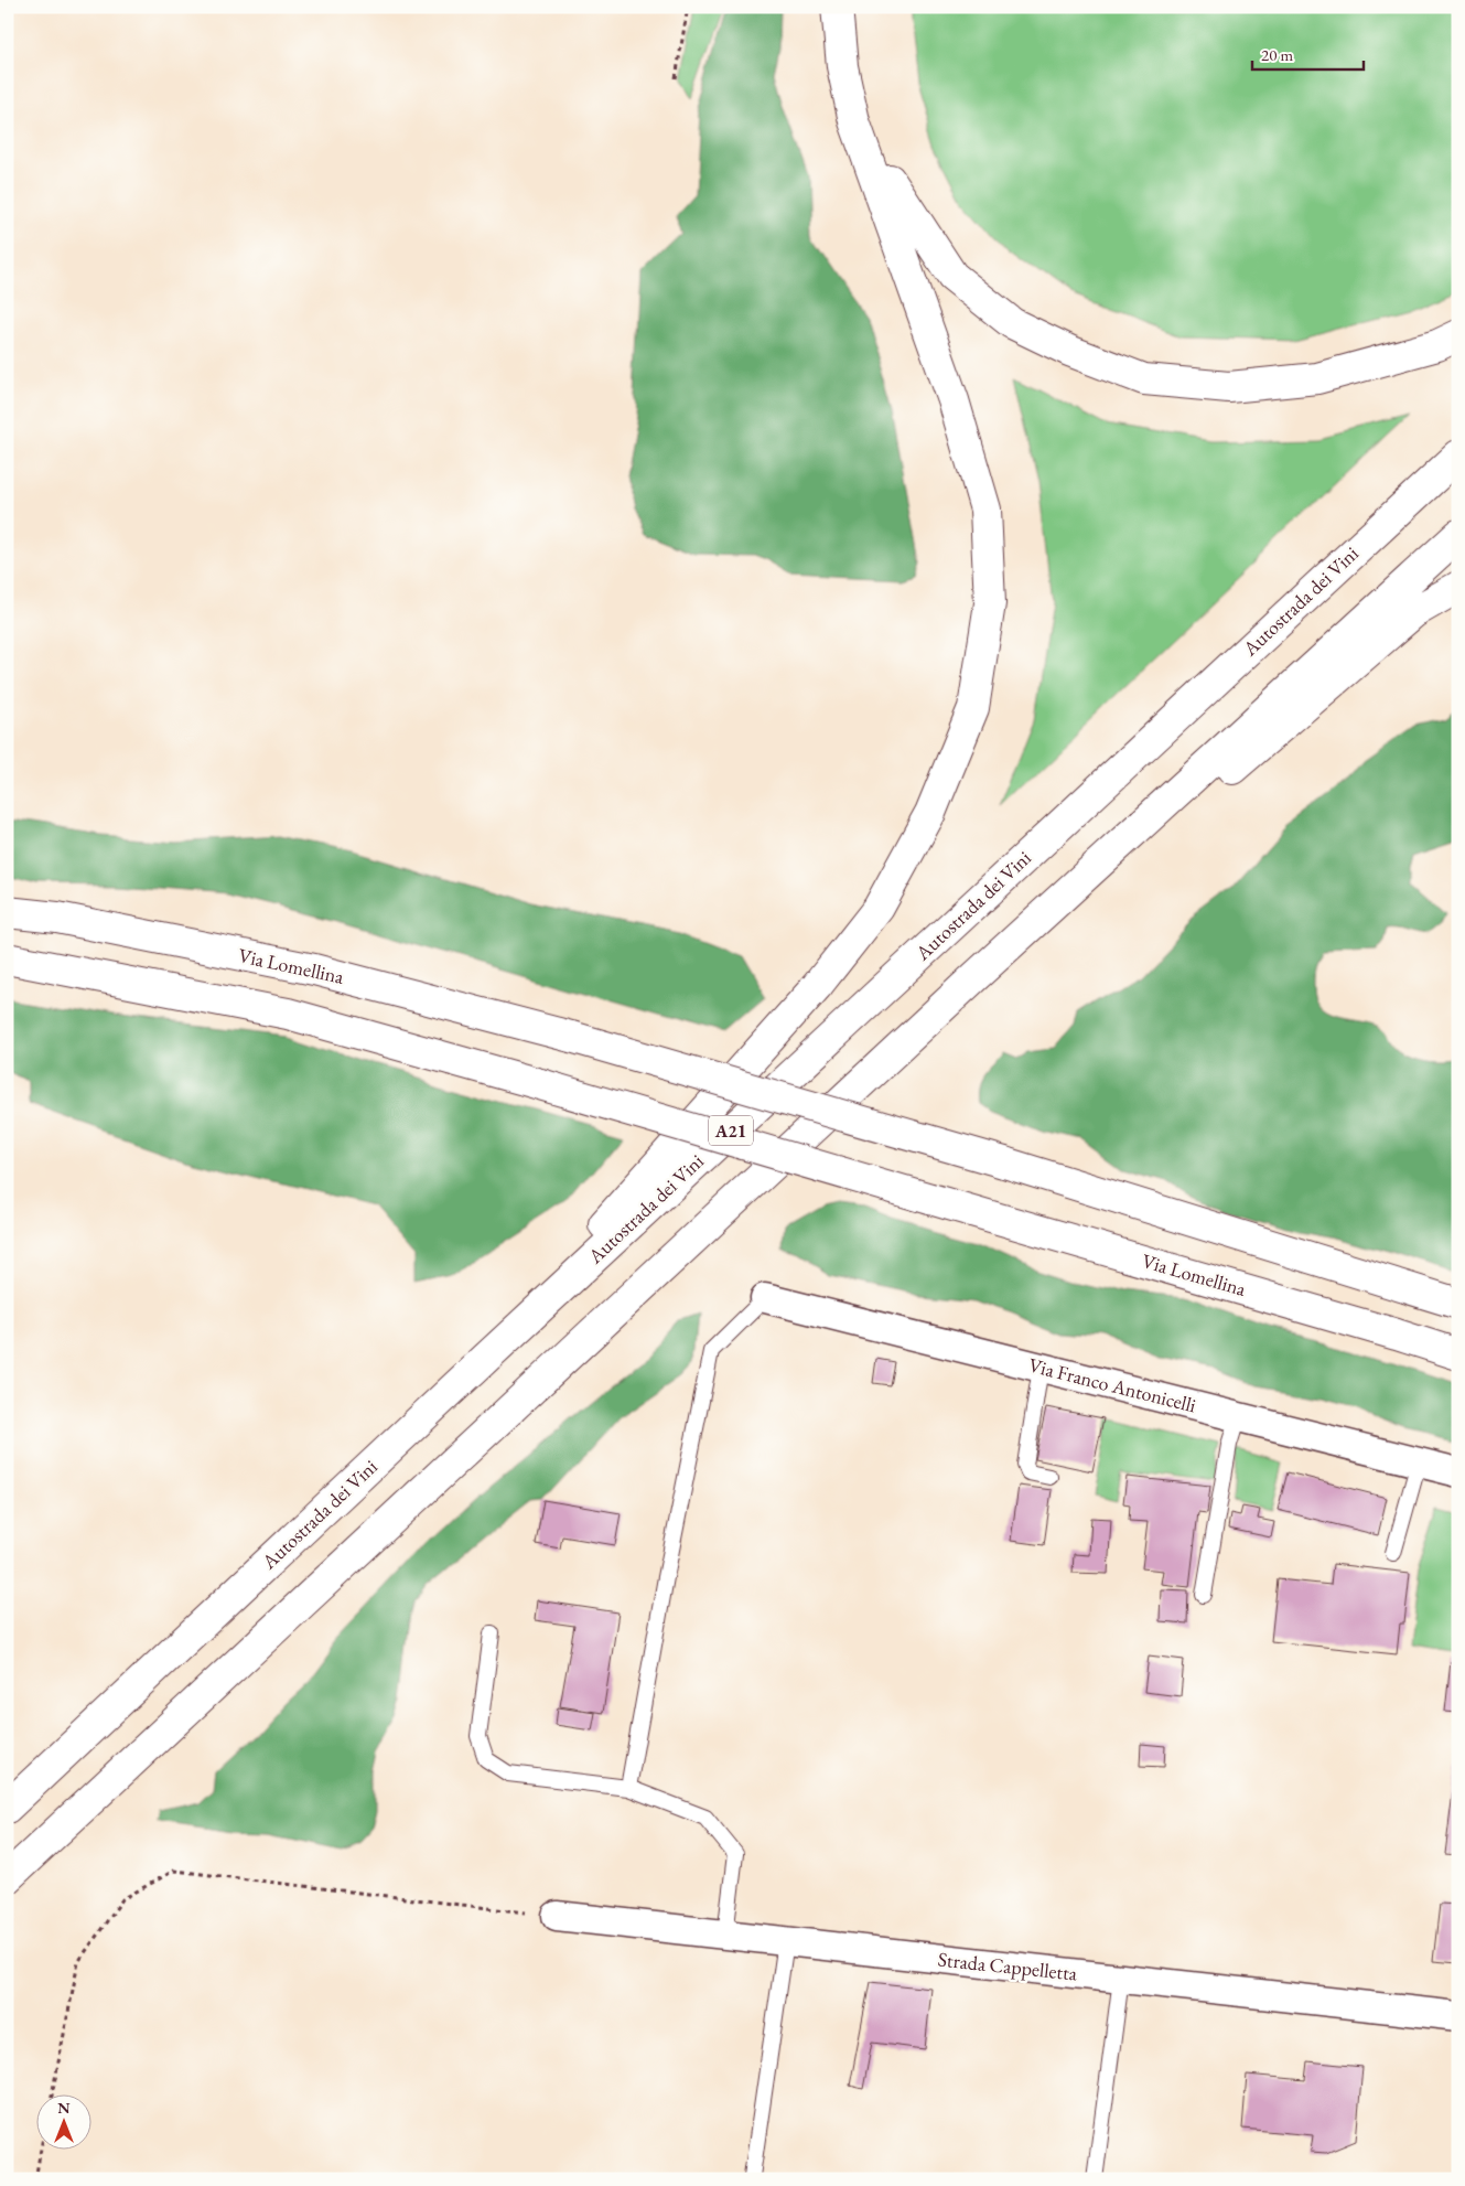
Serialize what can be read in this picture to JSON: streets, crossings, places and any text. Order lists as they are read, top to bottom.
{
  "streets": {
    "main road": ["Autostrada dei Vini", "Via Lomellina", "A21"],
    "street": ["Via Franco Antonicelli", "Strada Cappelletta"]
  },
  "scale_bar": "20 m",
  "north": "top"
}
